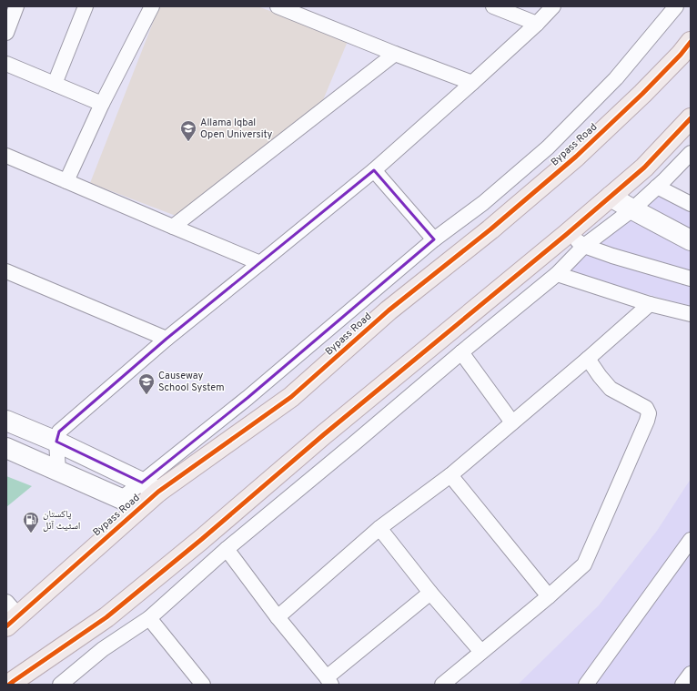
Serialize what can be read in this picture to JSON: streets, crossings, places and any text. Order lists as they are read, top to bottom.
{
  "streets": {
    "main road": ["Bypass Road"]
  },
  "places": {
    "school or university": ["Allama Iqbal Open University", "Causeway School System"],
    "fuel station": ["پاکستان اسٹیٹ آئل"]
  }
}
